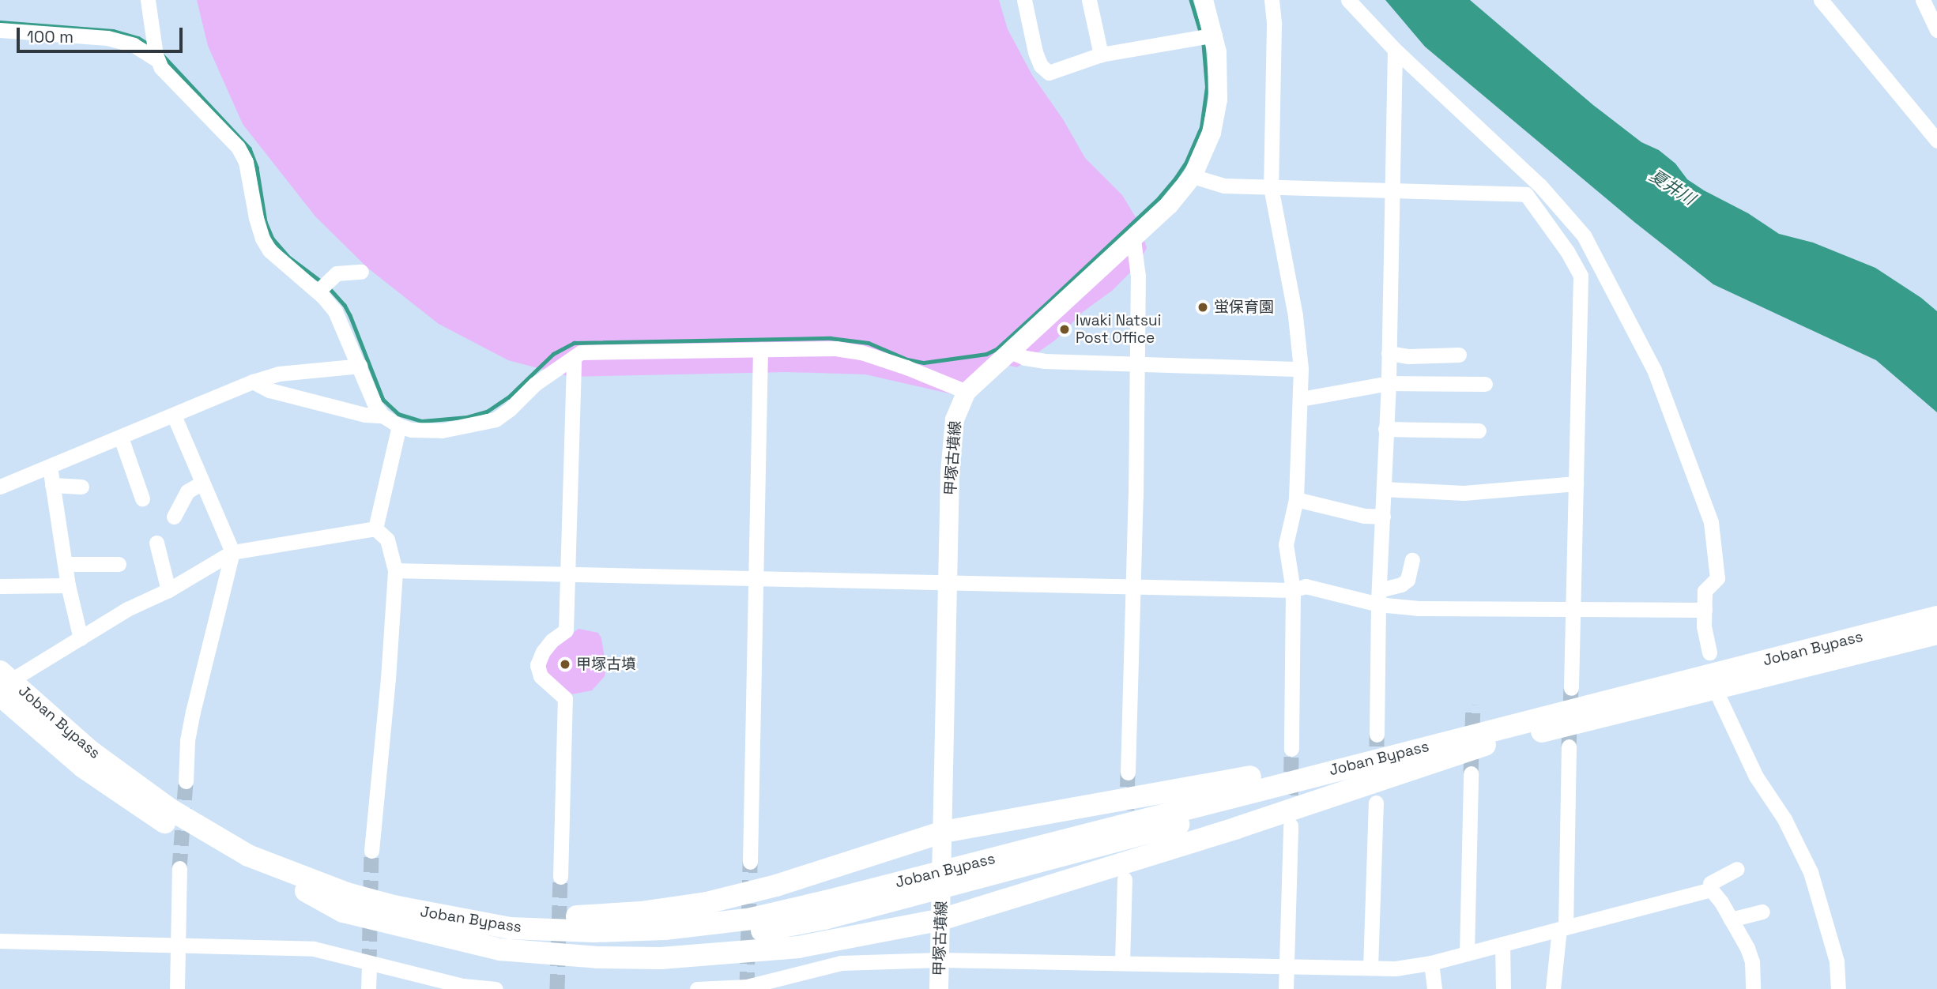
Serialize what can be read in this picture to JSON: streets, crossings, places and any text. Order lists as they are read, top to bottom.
{
  "streets": {
    "highway": ["Joban Bypass"],
    "main road": ["甲塚古墳線"]
  },
  "water": ["夏井川"],
  "places": ["蛍保育園", "Iwaki Natsui Post Office", "甲塚古墳"],
  "scale_bar": "100 m"
}
